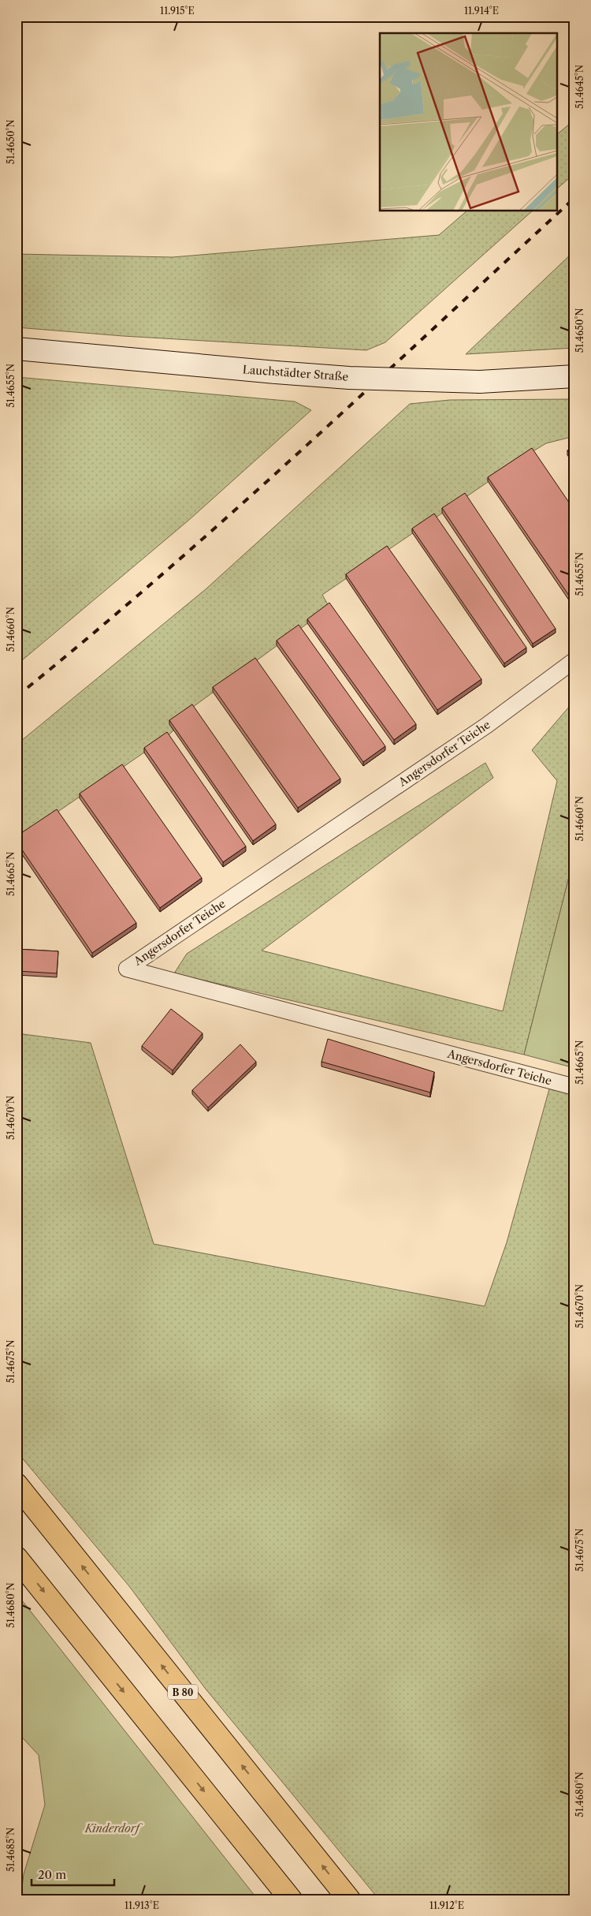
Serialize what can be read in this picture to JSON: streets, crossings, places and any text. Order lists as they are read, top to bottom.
{
  "streets": {
    "highway": ["B 80"],
    "main road": ["Lauchstädter Straße"],
    "lane": ["Angersdorfer Teiche"]
  },
  "parks": ["Kinderdorf"],
  "scale_bar": "20 m",
  "coordinates": [
    "11.915°E",
    "11.914°E",
    "51.4645°N",
    "51.4650°N",
    "51.4655°N",
    "51.4660°N",
    "51.4665°N",
    "51.4670°N",
    "51.4675°N",
    "51.4680°N",
    "51.4685°N",
    "11.913°E",
    "11.912°E"
  ]
}
